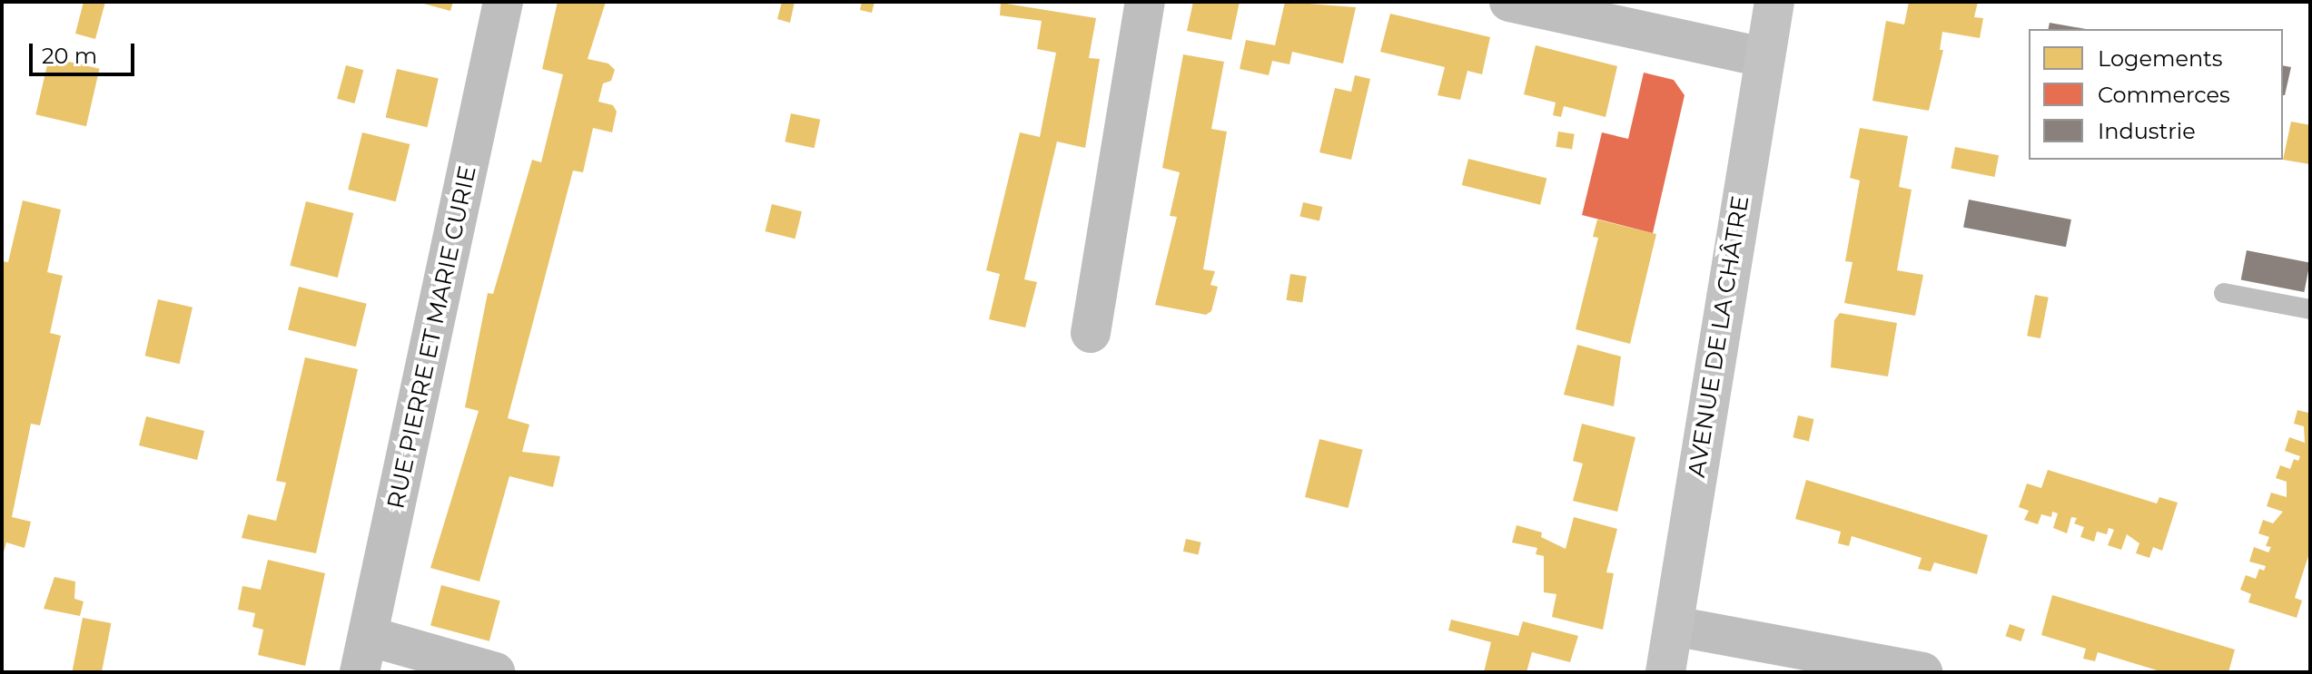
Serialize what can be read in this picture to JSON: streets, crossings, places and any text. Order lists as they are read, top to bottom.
{
  "streets": {
    "main road": ["AVENUE DE LA CHÂTRE"],
    "street": ["RUE PIERRE ET MARIE CURIE"]
  },
  "legend": ["Logements", "Commerces", "Industrie"],
  "scale_bar": "20 m"
}
